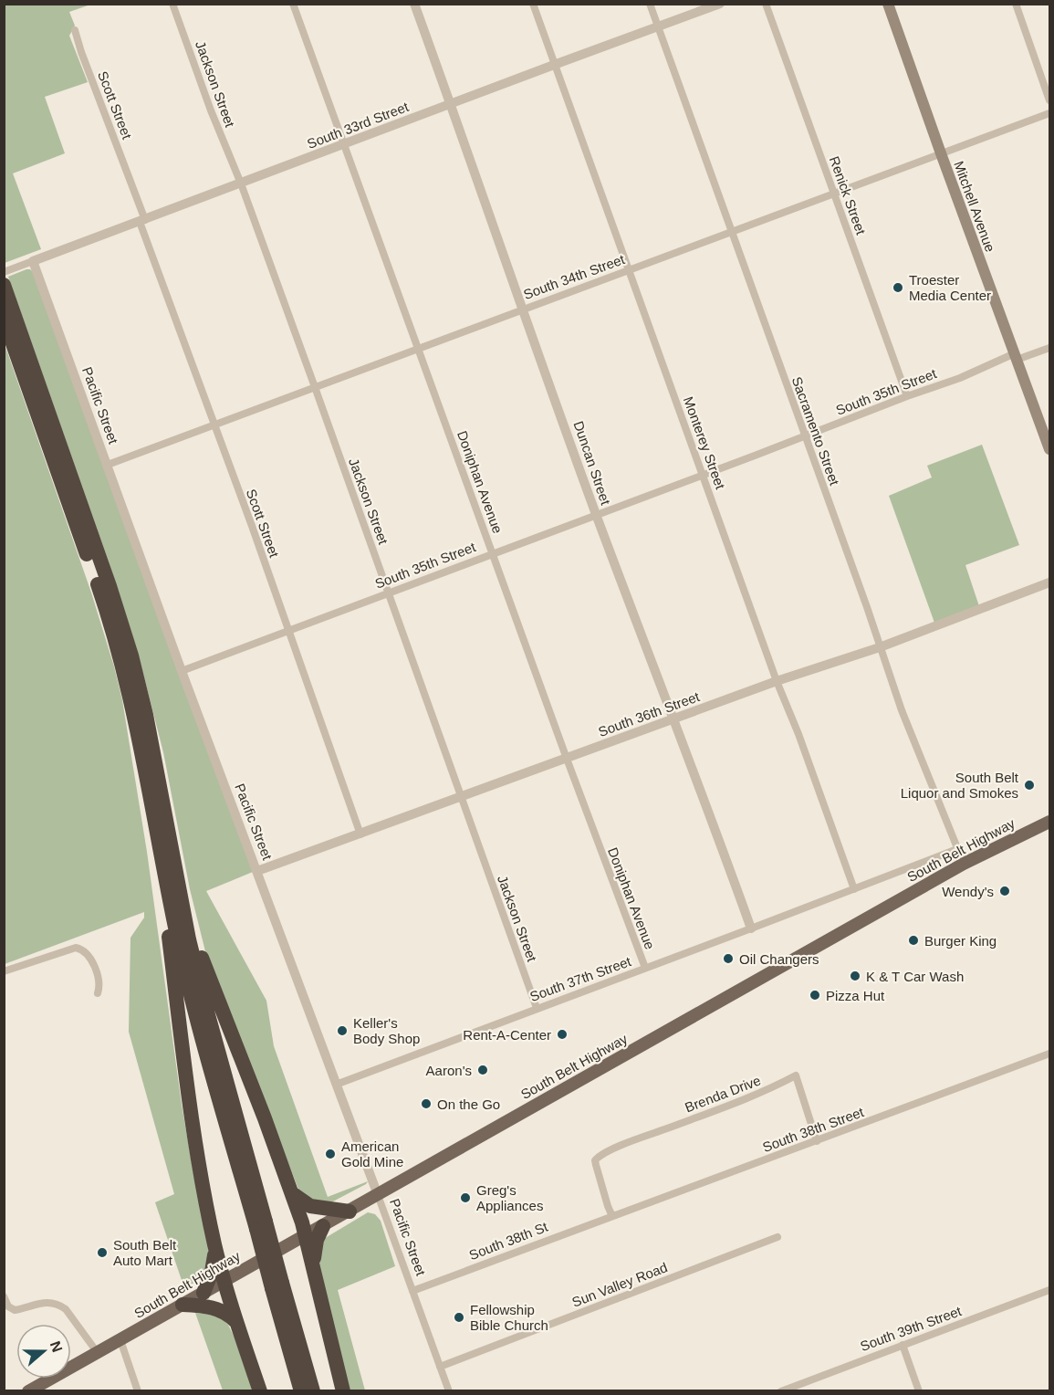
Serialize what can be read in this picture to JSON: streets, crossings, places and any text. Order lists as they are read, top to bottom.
{
  "streets": {
    "main road": ["Mitchell Avenue", "South Belt Highway"],
    "street": [
      "Jackson Street",
      "Scott Street",
      "South 33rd Street",
      "Renick Street",
      "South 34th Street",
      "South 35th Street",
      "Pacific Street",
      "Sacramento Street",
      "Monterey Street",
      "Duncan Street",
      "Doniphan Avenue",
      "South 36th Street",
      "South 37th Street",
      "Brenda Drive",
      "South 38th Street",
      "South 38th St",
      "Sun Valley Road",
      "South 39th Street"
    ]
  },
  "crossings": [
    ["Jackson Street", "South 33rd Street"],
    ["Jackson Street", "South 34th Street"],
    ["Jackson Street", "South 35th Street"],
    ["Jackson Street", "South 36th Street"],
    ["Jackson Street", "South 37th Street"],
    ["Scott Street", "South 33rd Street"],
    ["Scott Street", "South 34th Street"],
    ["Scott Street", "South 35th Street"],
    ["Scott Street", "South 36th Street"],
    ["South 33rd Street", "Pacific Street"],
    ["South 33rd Street", "Sacramento Street"],
    ["South 33rd Street", "Monterey Street"],
    ["South 33rd Street", "Duncan Street"],
    ["South 33rd Street", "Doniphan Avenue"],
    ["Renick Street", "South 34th Street"],
    ["Renick Street", "South 35th Street"],
    ["Mitchell Avenue", "South 34th Street"],
    ["Mitchell Avenue", "South 35th Street"],
    ["South 34th Street", "Pacific Street"],
    ["South 34th Street", "Sacramento Street"],
    ["South 34th Street", "Monterey Street"],
    ["South 34th Street", "Duncan Street"],
    ["South 34th Street", "Doniphan Avenue"],
    ["South 35th Street", "Pacific Street"],
    ["South 35th Street", "Sacramento Street"],
    ["South 35th Street", "Monterey Street"],
    ["South 35th Street", "Duncan Street"],
    ["South 35th Street", "Doniphan Avenue"],
    ["Pacific Street", "South 36th Street"],
    ["Pacific Street", "South Belt Highway"],
    ["Pacific Street", "South 37th Street"],
    ["Pacific Street", "South 38th St"],
    ["Pacific Street", "Sun Valley Road"],
    ["Sacramento Street", "South 36th Street"],
    ["Sacramento Street", "South Belt Highway"],
    ["Sacramento Street", "South 37th Street"],
    ["Monterey Street", "South 36th Street"],
    ["Monterey Street", "South 37th Street"],
    ["Duncan Street", "South 36th Street"],
    ["Duncan Street", "South 37th Street"],
    ["Doniphan Avenue", "South 36th Street"],
    ["Doniphan Avenue", "South 37th Street"],
    ["Brenda Drive", "South 38th Street"],
    ["Brenda Drive", "South 38th St"],
    ["South 38th Street", "South 38th St"]
  ],
  "places": [
    "Troester Media Center",
    "South Belt Liquor and Smokes",
    "Wendy's",
    "Burger King",
    "Oil Changers",
    "K & T Car Wash",
    "Pizza Hut",
    "Keller's Body Shop",
    "Rent-A-Center",
    "Aaron's",
    "On the Go",
    "American Gold Mine",
    "Greg's Appliances",
    "South Belt Auto Mart",
    "Fellowship Bible Church"
  ],
  "north": "right"
}
